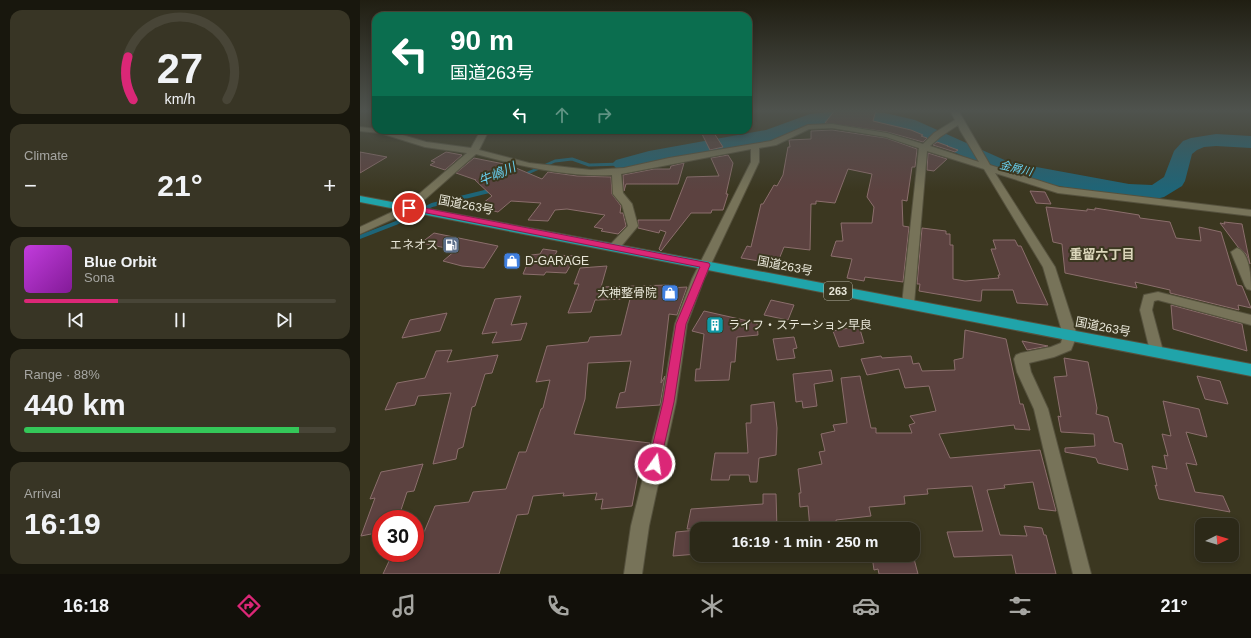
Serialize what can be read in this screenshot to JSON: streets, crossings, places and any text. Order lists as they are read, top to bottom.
{
  "streets": {
    "highway": ["国道263号", "263"]
  },
  "districts": ["重留六丁目"],
  "water": ["金屑川", "牛嶋川"],
  "places": {
    "fuel station": ["エネオス"],
    "shop": ["D-GARAGE", "大神整骨院"],
    "building": ["ライフ・ステーション早良"]
  },
  "north": "right",
  "page": {
    "turn": ["90 m", "国道263号"],
    "tile": [
      "Climate",
      ["Range · 88%", "440 km"],
      ["Arrival", "16:19"]
    ],
    "heat": ["−", "21°", "+"],
    "song": ["Blue Orbit", "Sona"],
    "limit": "30",
    "trip": "16:19 · 1 min · 250 m",
    "tabs": ["16:18", "21°"],
    "gauge": ["27", "km/h"]
  }
}
